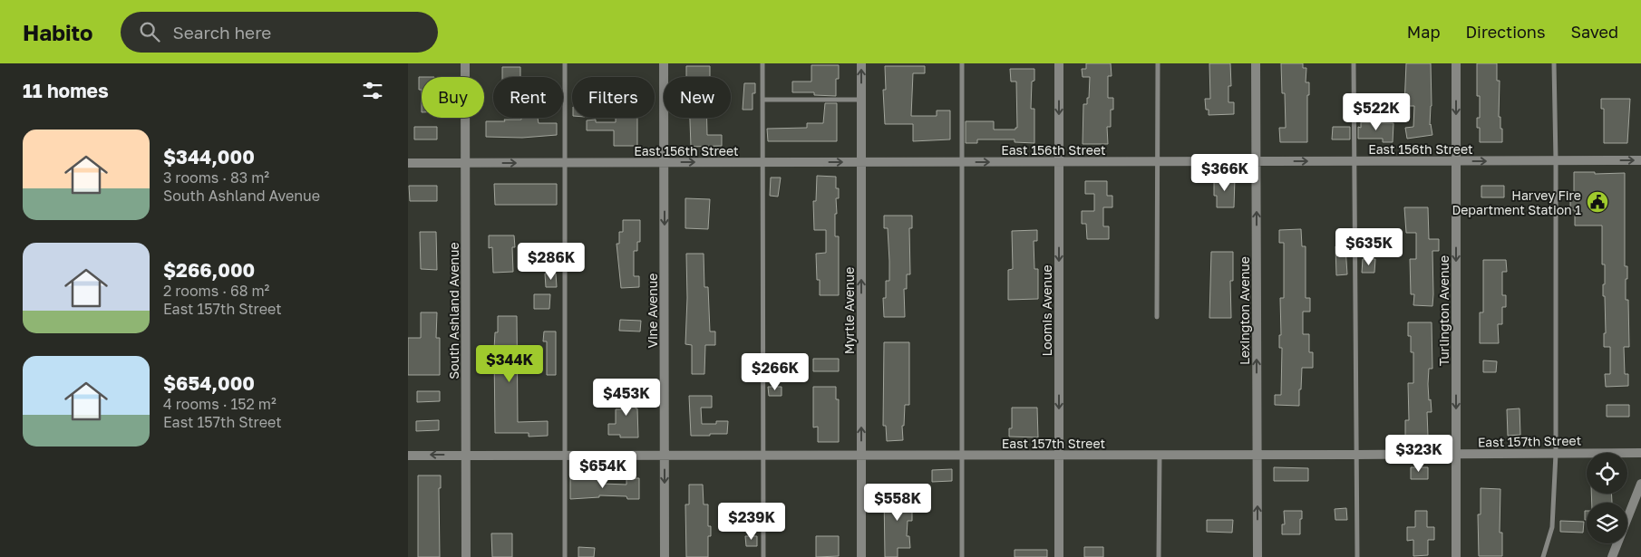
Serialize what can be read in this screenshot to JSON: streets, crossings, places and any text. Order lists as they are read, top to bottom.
{
  "streets": {
    "street": [
      "East 156th Street",
      "South Ashland Avenue",
      "Vine Avenue",
      "Myrtle Avenue",
      "Loomis Avenue",
      "Lexington Avenue",
      "Turlington Avenue",
      "East 157th Street"
    ]
  },
  "crossings": [
    ["East 156th Street", "South Ashland Avenue"],
    ["East 156th Street", "Vine Avenue"],
    ["East 156th Street", "Myrtle Avenue"],
    ["East 156th Street", "Loomis Avenue"],
    ["East 156th Street", "Lexington Avenue"],
    ["East 156th Street", "Turlington Avenue"],
    ["South Ashland Avenue", "East 157th Street"],
    ["Vine Avenue", "East 157th Street"],
    ["Myrtle Avenue", "East 157th Street"],
    ["Loomis Avenue", "East 157th Street"],
    ["Lexington Avenue", "East 157th Street"],
    ["Turlington Avenue", "East 157th Street"]
  ],
  "one_way": [
    "East 156th Street",
    "Vine Avenue",
    "Myrtle Avenue",
    "Loomis Avenue",
    "Lexington Avenue",
    "Turlington Avenue"
  ],
  "places": {
    "public building": ["Harvey Fire Department Station 1"]
  },
  "page": {
    "header": "Habito",
    "search": "Search here",
    "nav": ["Map", "Directions", "Saved"],
    "heading": "11 homes",
    "chip": [
      "Buy",
      "Rent",
      "Filters",
      "New"
    ],
    "price": [
      "$522K",
      "$366K",
      "$635K",
      "$286K",
      "$344K",
      "$266K",
      "$453K",
      "$323K",
      "$654K",
      "$558K",
      "$239K"
    ],
    "list": [
      {
        "name": "$344,000",
        "note": "3 rooms · 83 m² · South Ashland Avenue"
      },
      {
        "name": "$266,000",
        "note": "2 rooms · 68 m² · East 157th Street"
      },
      {
        "name": "$654,000",
        "note": "4 rooms · 152 m² · East 157th Street"
      }
    ]
  }
}
